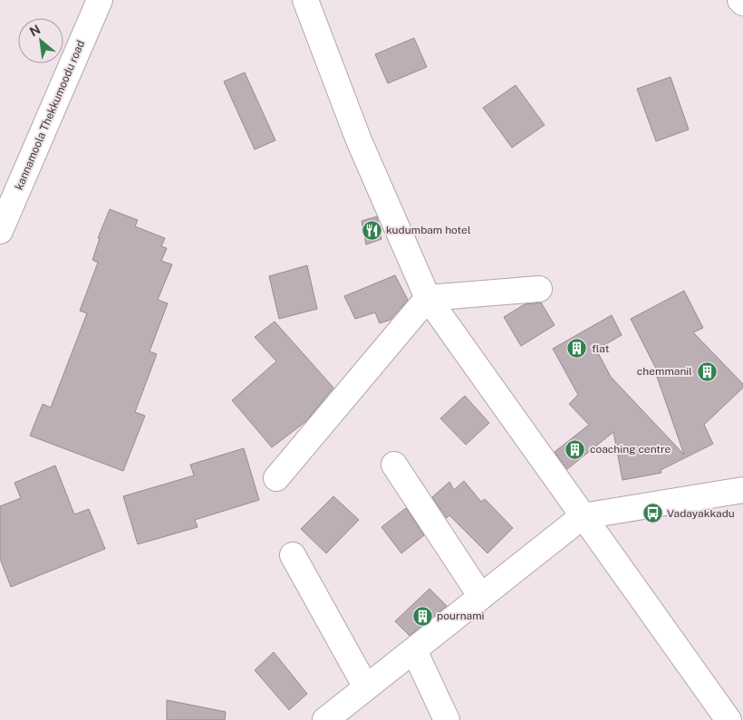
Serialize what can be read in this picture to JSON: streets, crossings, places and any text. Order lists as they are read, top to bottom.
{
  "streets": {
    "street": ["kannamoola Thekkumoodu road"]
  },
  "places": {
    "restaurant": ["kudumbam hotel"],
    "building": [
      "flat",
      "chemmanil",
      "coaching centre",
      "pournami"
    ],
    "bus stop": ["Vadayakkadu"]
  },
  "north": "top left"
}
